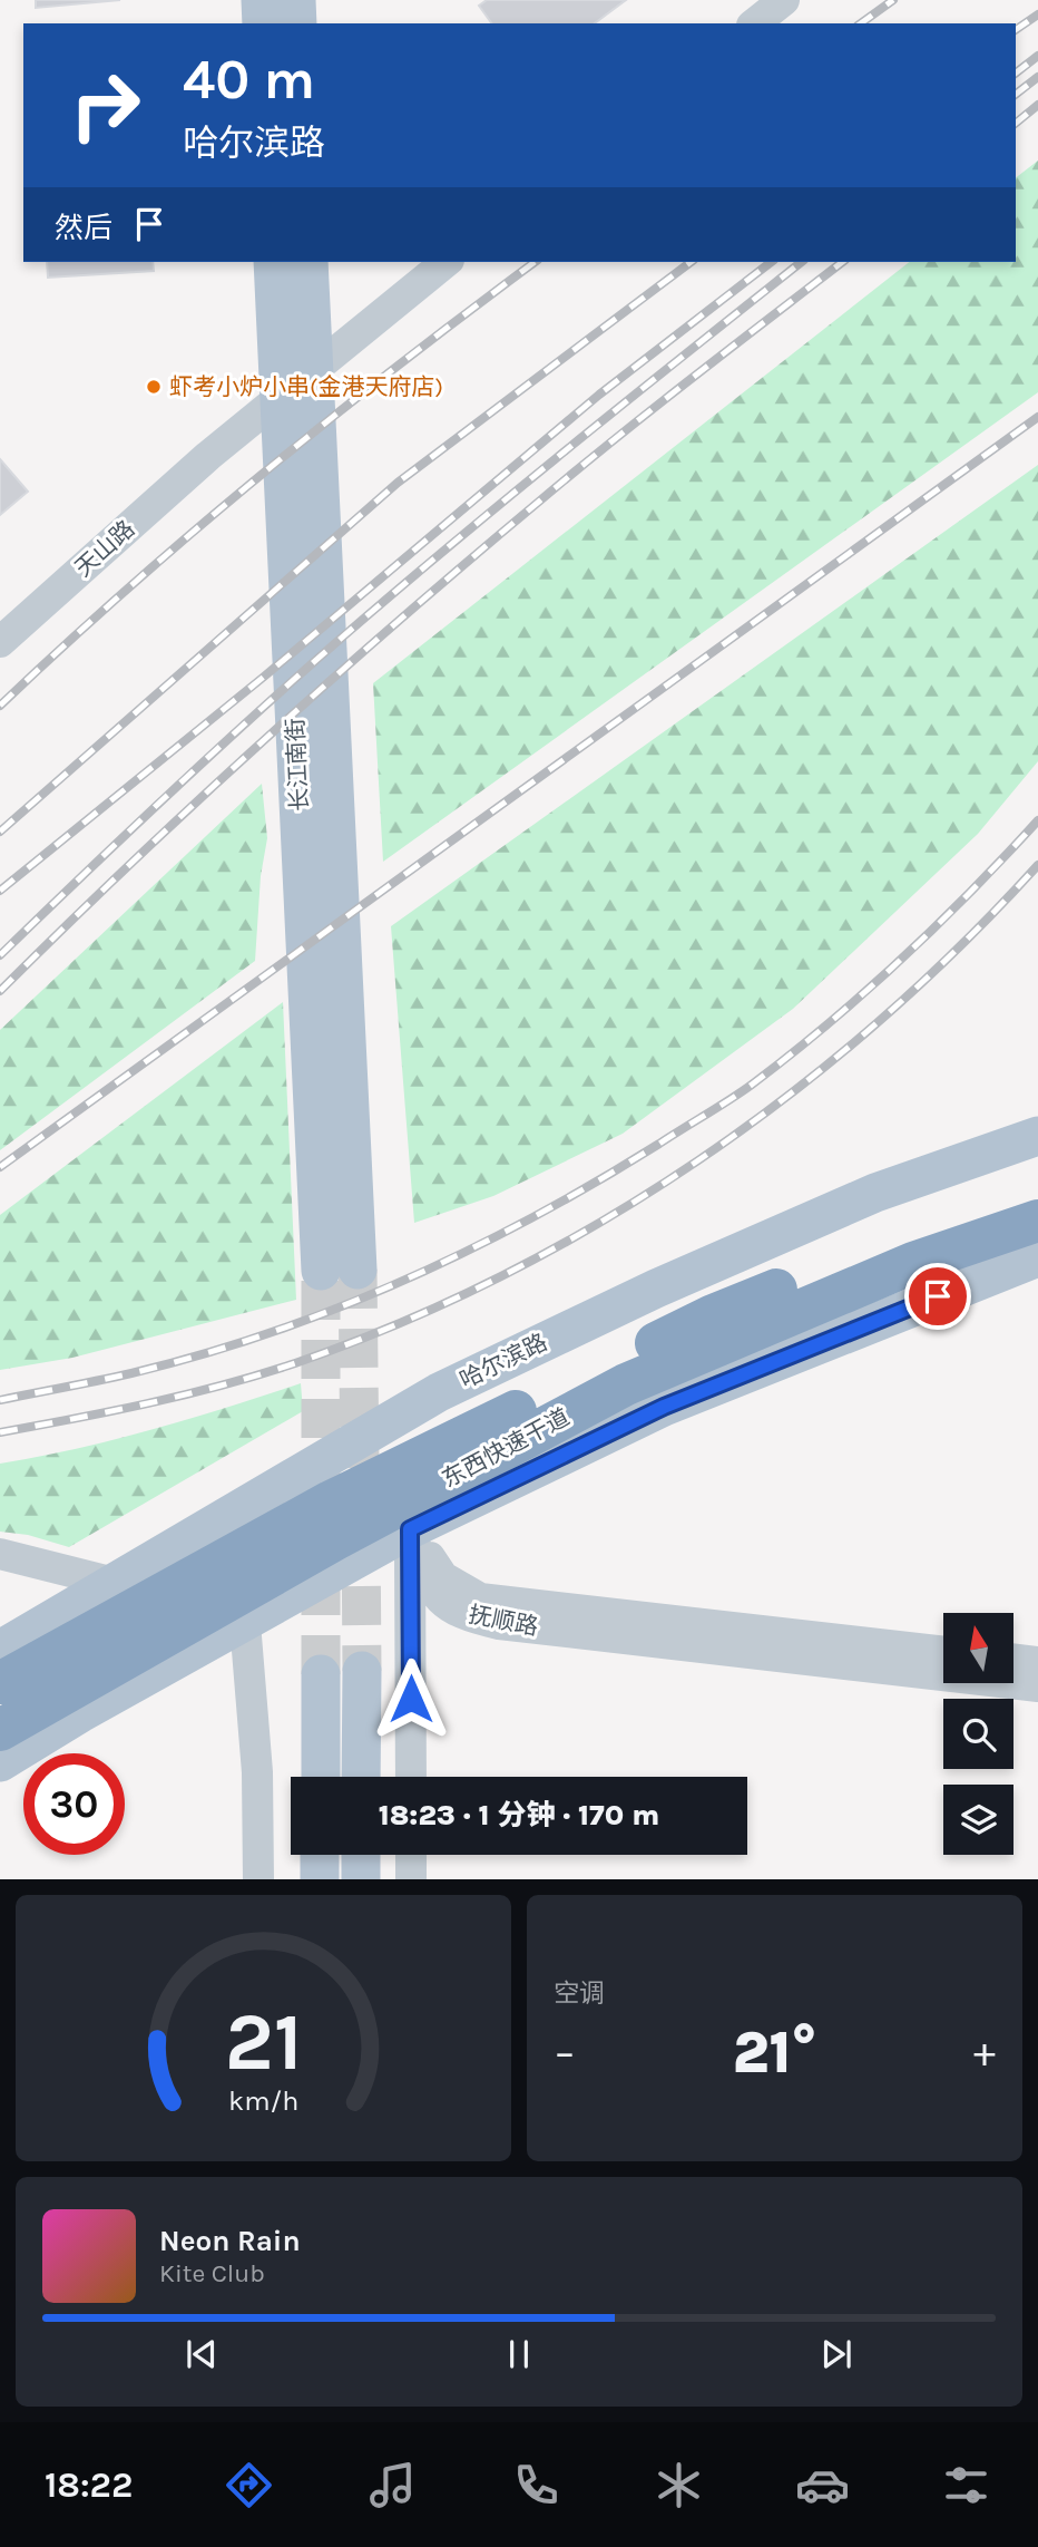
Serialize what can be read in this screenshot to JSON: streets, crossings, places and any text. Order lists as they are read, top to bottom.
{
  "streets": {
    "highway": ["东西快速干道"],
    "main road": ["长江南街", "哈尔滨路"],
    "street": ["天山路", "抚顺路"]
  },
  "places": ["虾考小炉小串(金港天府店)"],
  "north": "top",
  "page": {
    "turn": ["40 m", "哈尔滨路"],
    "then": "然后",
    "limit": "30",
    "trip": "18:23 · 1 分钟 · 170 m",
    "tile": "空调",
    "heat": ["−", "21°", "+"],
    "song": ["Neon Rain", "Kite Club"],
    "tabs": "18:22",
    "gauge": ["21", "km/h"]
  }
}
